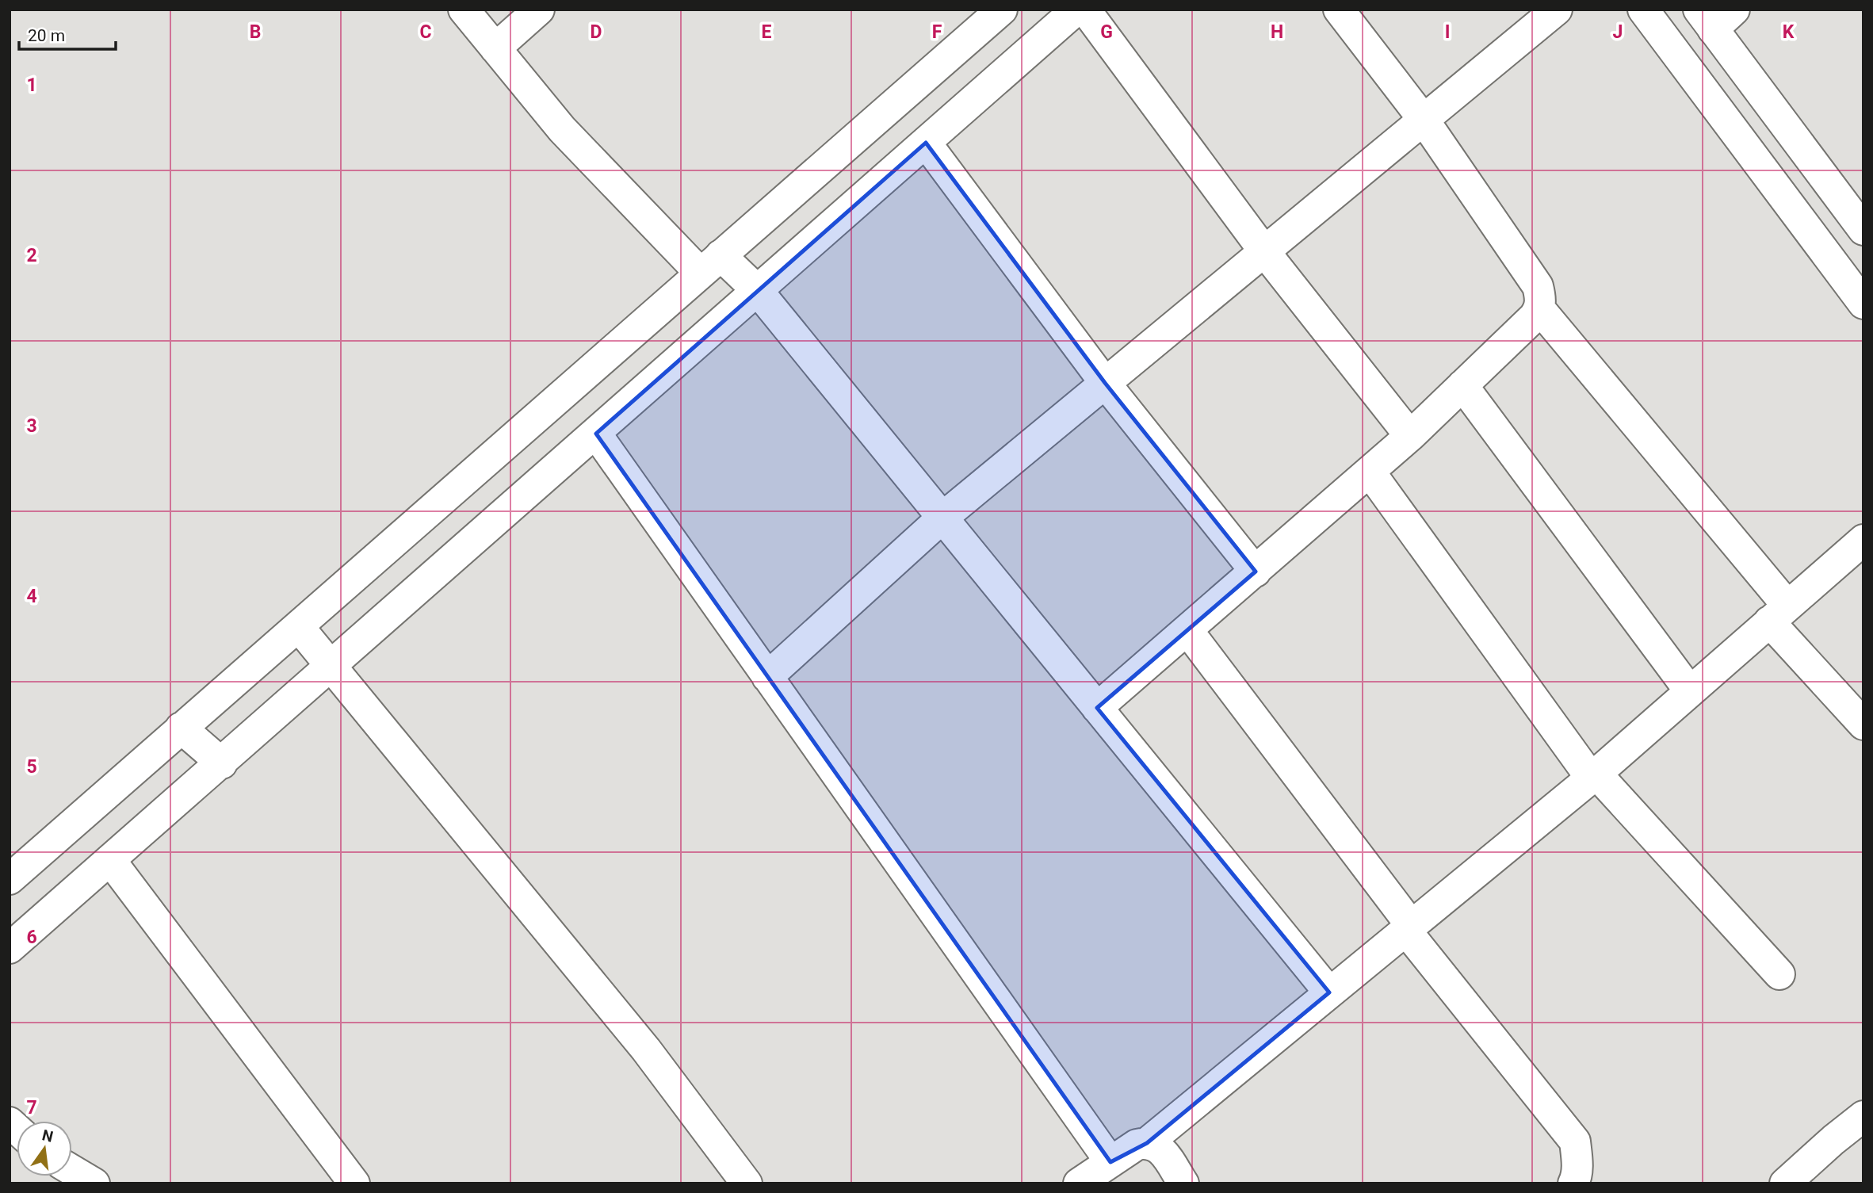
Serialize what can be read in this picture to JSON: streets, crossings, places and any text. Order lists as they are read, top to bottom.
{
  "scale_bar": "20 m",
  "north": "top",
  "grid": {
    "columns": [
      "B",
      "C",
      "D",
      "E",
      "F",
      "G",
      "H",
      "I",
      "J",
      "K"
    ],
    "rows": [
      "1",
      "2",
      "3",
      "4",
      "5",
      "6",
      "7"
    ]
  }
}
